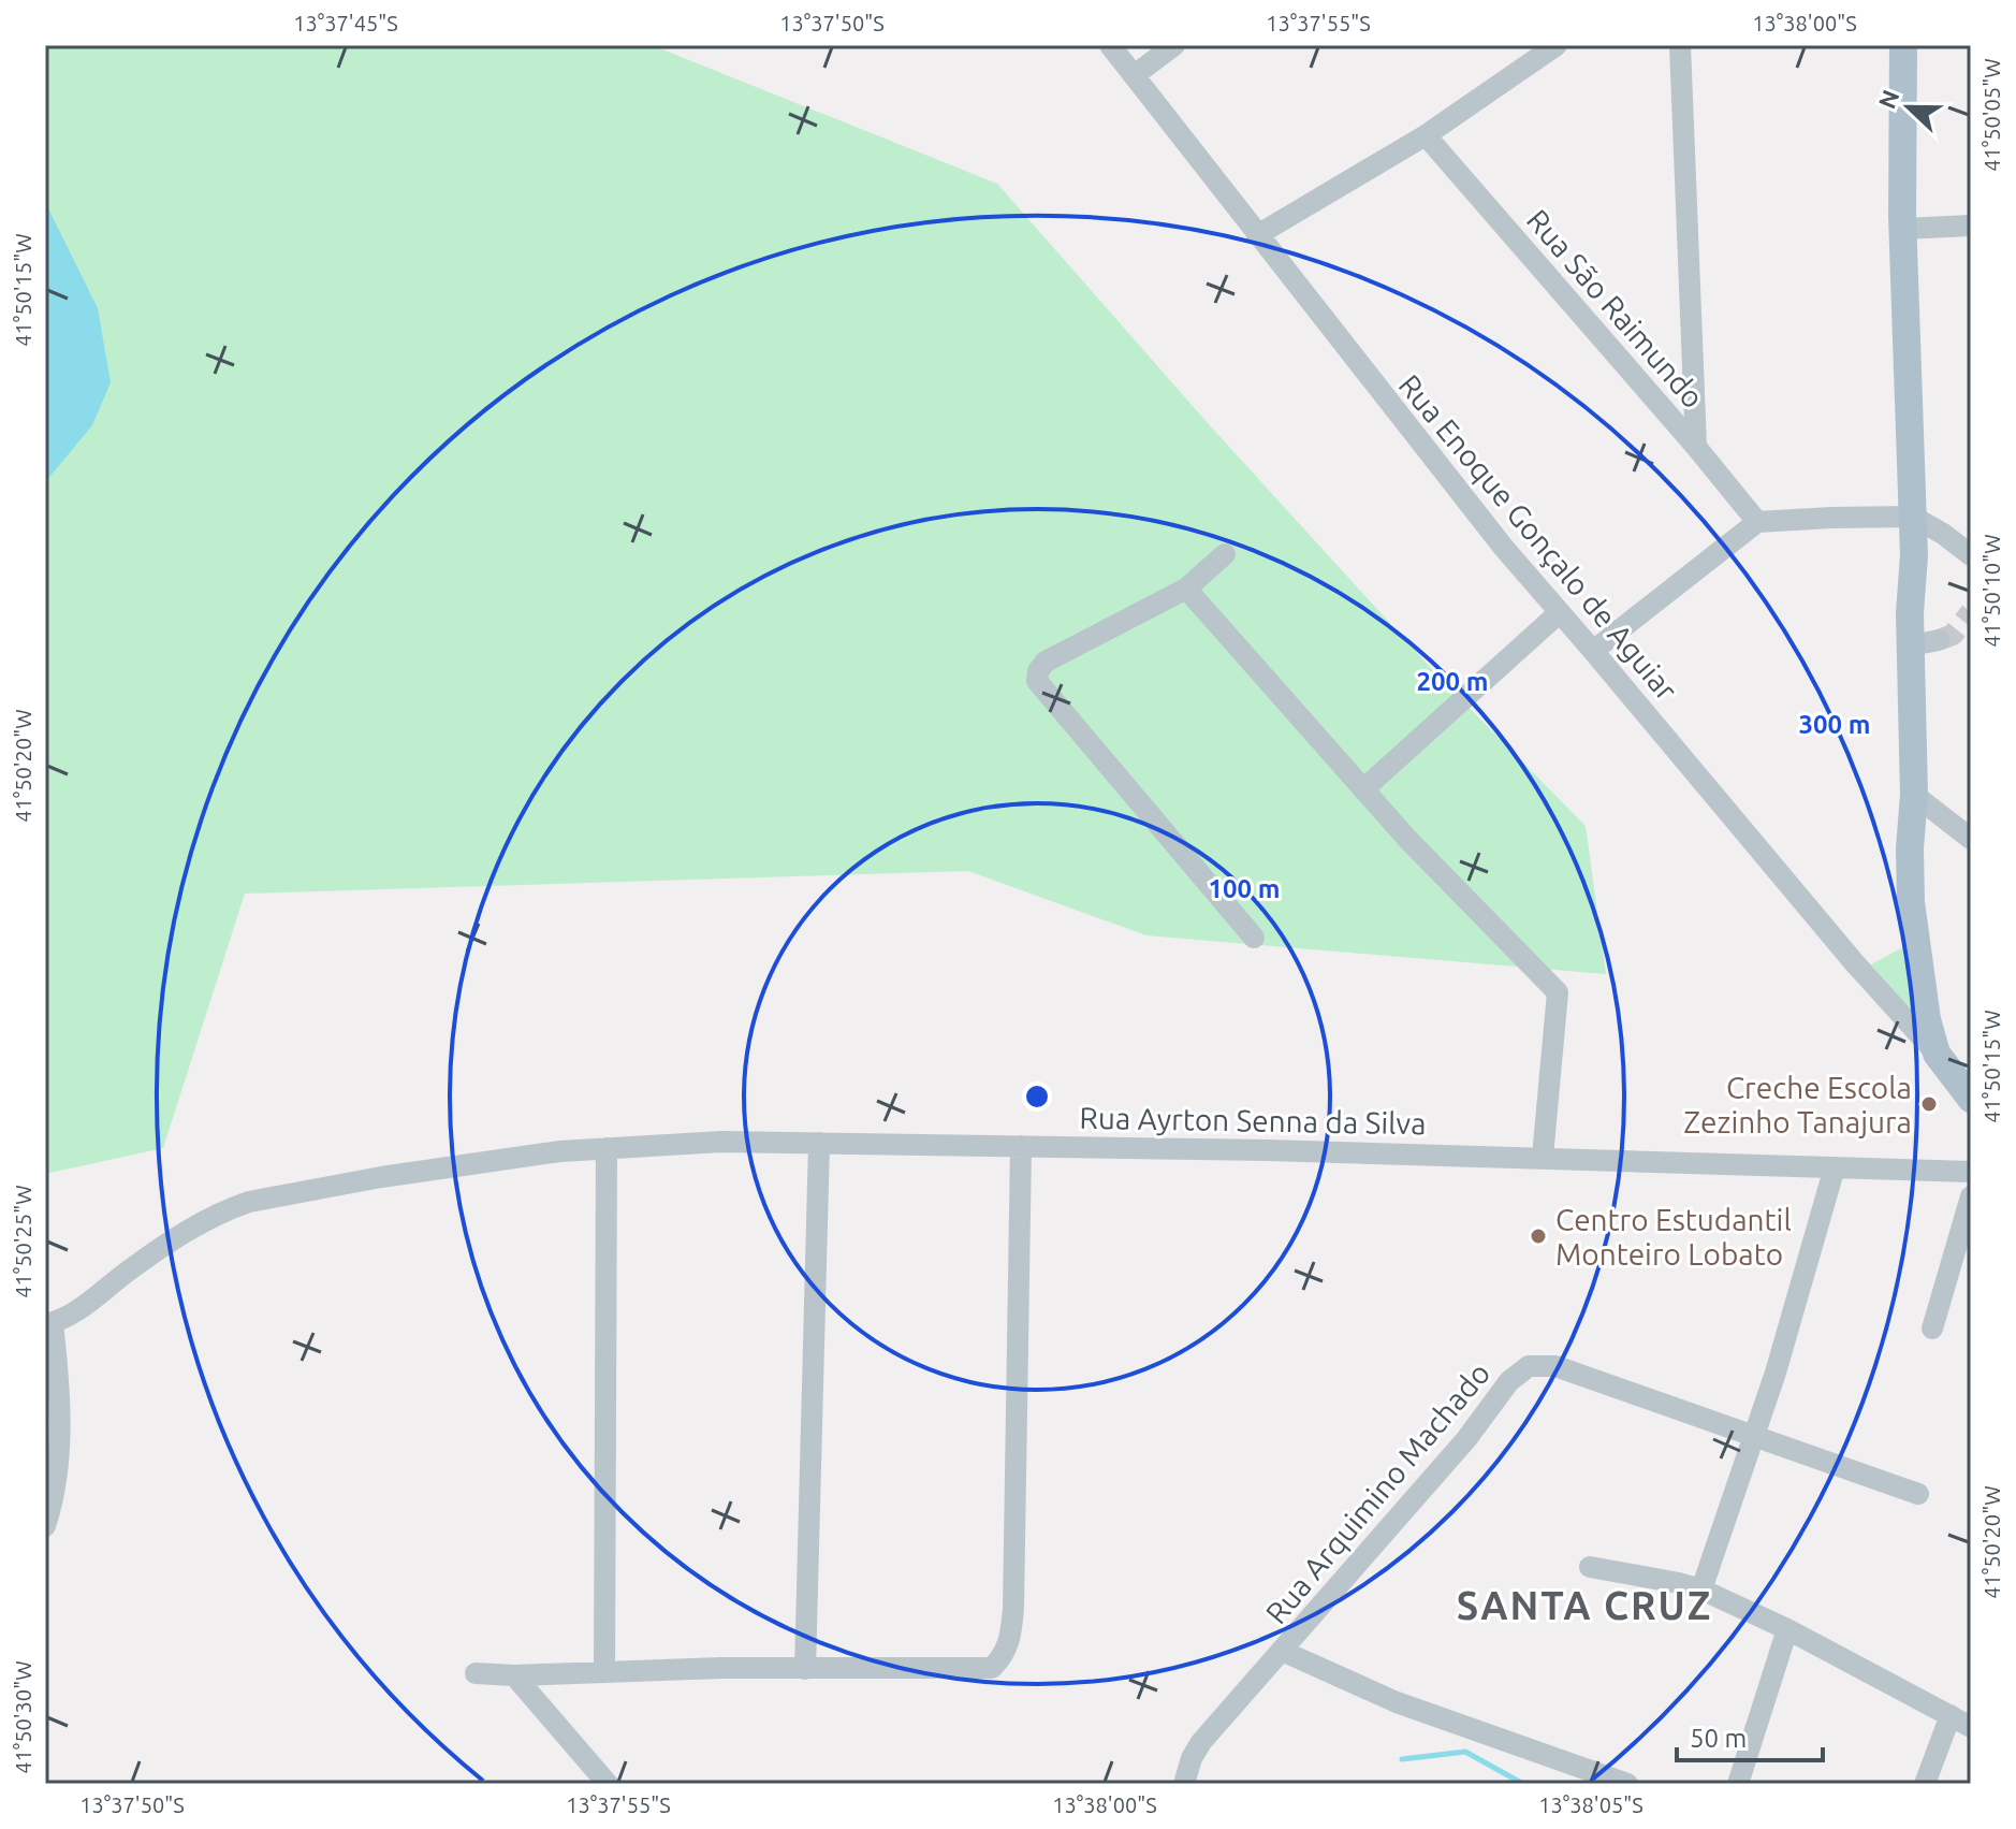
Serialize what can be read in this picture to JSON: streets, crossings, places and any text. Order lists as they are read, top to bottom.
{
  "streets": {
    "street": [
      "Rua São Raimundo",
      "Rua Enoque Gonçalo de Aguiar",
      "Rua Ayrton Senna da Silva",
      "Rua Arquimino Machado"
    ]
  },
  "districts": ["SANTA CRUZ"],
  "places": ["Creche Escola Zezinho Tanajura", "Centro Estudantil Monteiro Lobato"],
  "scale_bar": "50 m",
  "north": "left",
  "coordinates": [
    "13°37'45\"S",
    "13°37'50\"S",
    "13°37'55\"S",
    "13°38'00\"S",
    "41°50'05\"W",
    "41°50'15\"W",
    "41°50'10\"W",
    "41°50'20\"W",
    "41°50'25\"W",
    "41°50'30\"W",
    "13°38'05\"S"
  ],
  "rings": ["200 m", "300 m", "100 m"]
}
